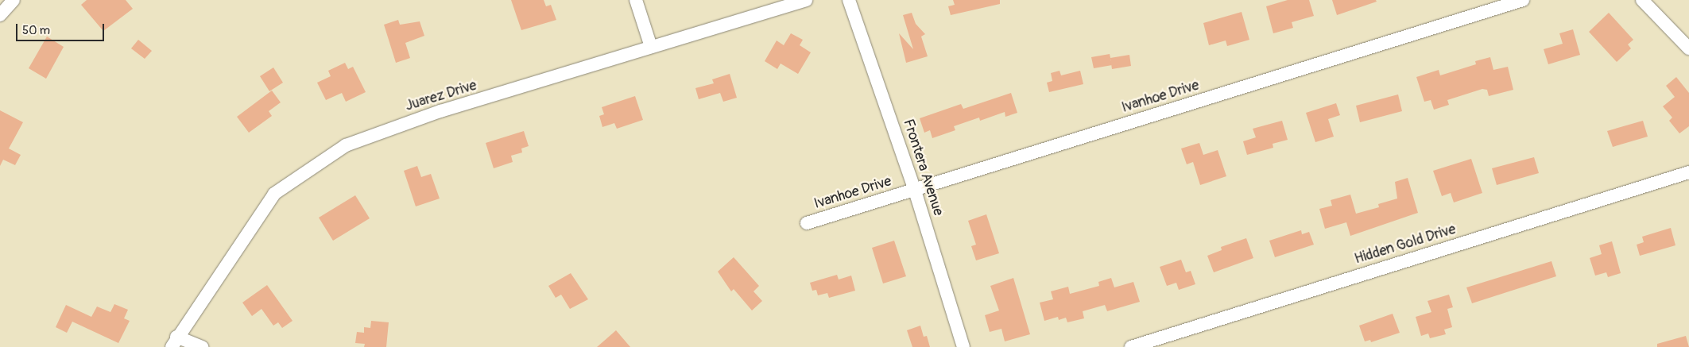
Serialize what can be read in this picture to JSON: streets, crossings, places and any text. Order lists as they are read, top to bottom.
{
  "streets": {
    "street": [
      "Juarez Drive",
      "Ivanhoe Drive",
      "Frontera Avenue",
      "Hidden Gold Drive"
    ]
  },
  "crossings": [
    ["Ivanhoe Drive", "Frontera Avenue"]
  ],
  "scale_bar": "50 m"
}
